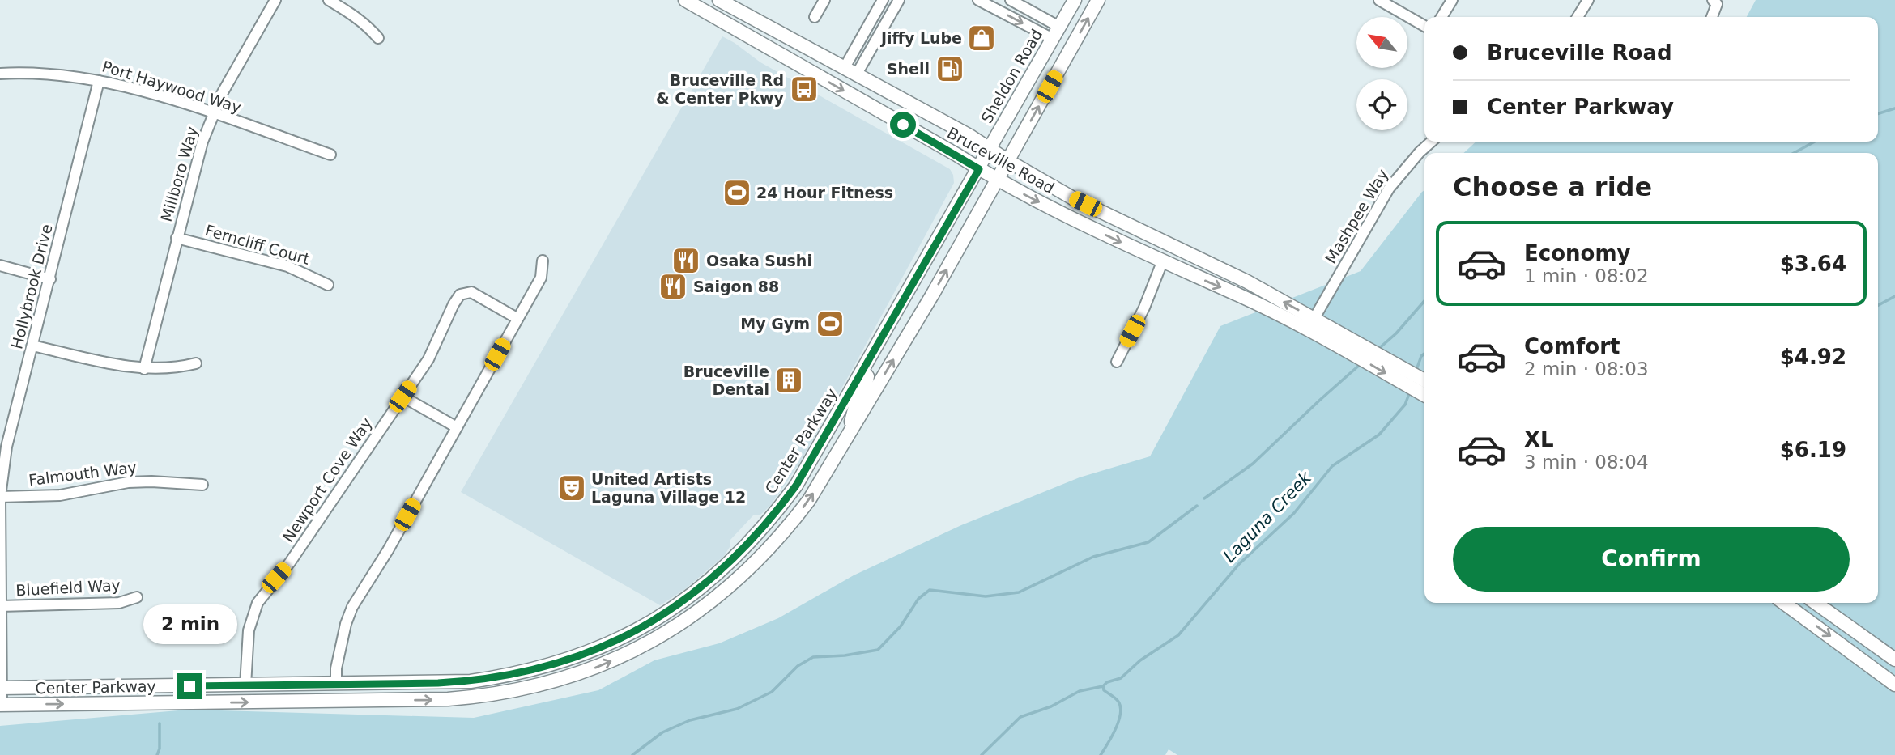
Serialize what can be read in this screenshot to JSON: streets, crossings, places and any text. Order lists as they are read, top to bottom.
{
  "streets": {
    "main road": ["Sheldon Road", "Bruceville Road", "Center Parkway"],
    "street": [
      "Port Haywood Way",
      "Millboro Way",
      "Mashpee Way",
      "Ferncliff Court",
      "Hollybrook Drive",
      "Falmouth Way",
      "Newport Cove Way",
      "Bluefield Way"
    ]
  },
  "crossings": [
    ["Sheldon Road", "Bruceville Road"],
    ["Sheldon Road", "Center Parkway"],
    ["Port Haywood Way", "Millboro Way"],
    ["Port Haywood Way", "Hollybrook Drive"],
    ["Bruceville Road", "Mashpee Way"],
    ["Bruceville Road", "Center Parkway"],
    ["Millboro Way", "Ferncliff Court"],
    ["Hollybrook Drive", "Center Parkway"],
    ["Hollybrook Drive", "Falmouth Way"],
    ["Hollybrook Drive", "Bluefield Way"],
    ["Center Parkway", "Newport Cove Way"]
  ],
  "water": ["Laguna Creek"],
  "places": {
    "shop": ["Jiffy Lube"],
    "fuel station": ["Shell"],
    "bus stop": ["Bruceville Rd & Center Pkwy"],
    "sports": ["24 Hour Fitness", "My Gym"],
    "restaurant": ["Osaka Sushi", "Saigon 88"],
    "building": ["Bruceville Dental"],
    "theatre": ["United Artists Laguna Village 12"]
  },
  "north": "top left",
  "page": {
    "banner": ["Bruceville Road", "Center Parkway"],
    "heading": "Choose a ride",
    "list": [
      {
        "name": "Economy",
        "note": "1 min · 08:02",
        "value": "$3.64"
      },
      {
        "name": "Comfort",
        "note": "2 min · 08:03",
        "value": "$4.92"
      },
      {
        "name": "XL",
        "note": "3 min · 08:04",
        "value": "$6.19"
      }
    ],
    "buttons": "Confirm",
    "bubble": "2 min"
  }
}
